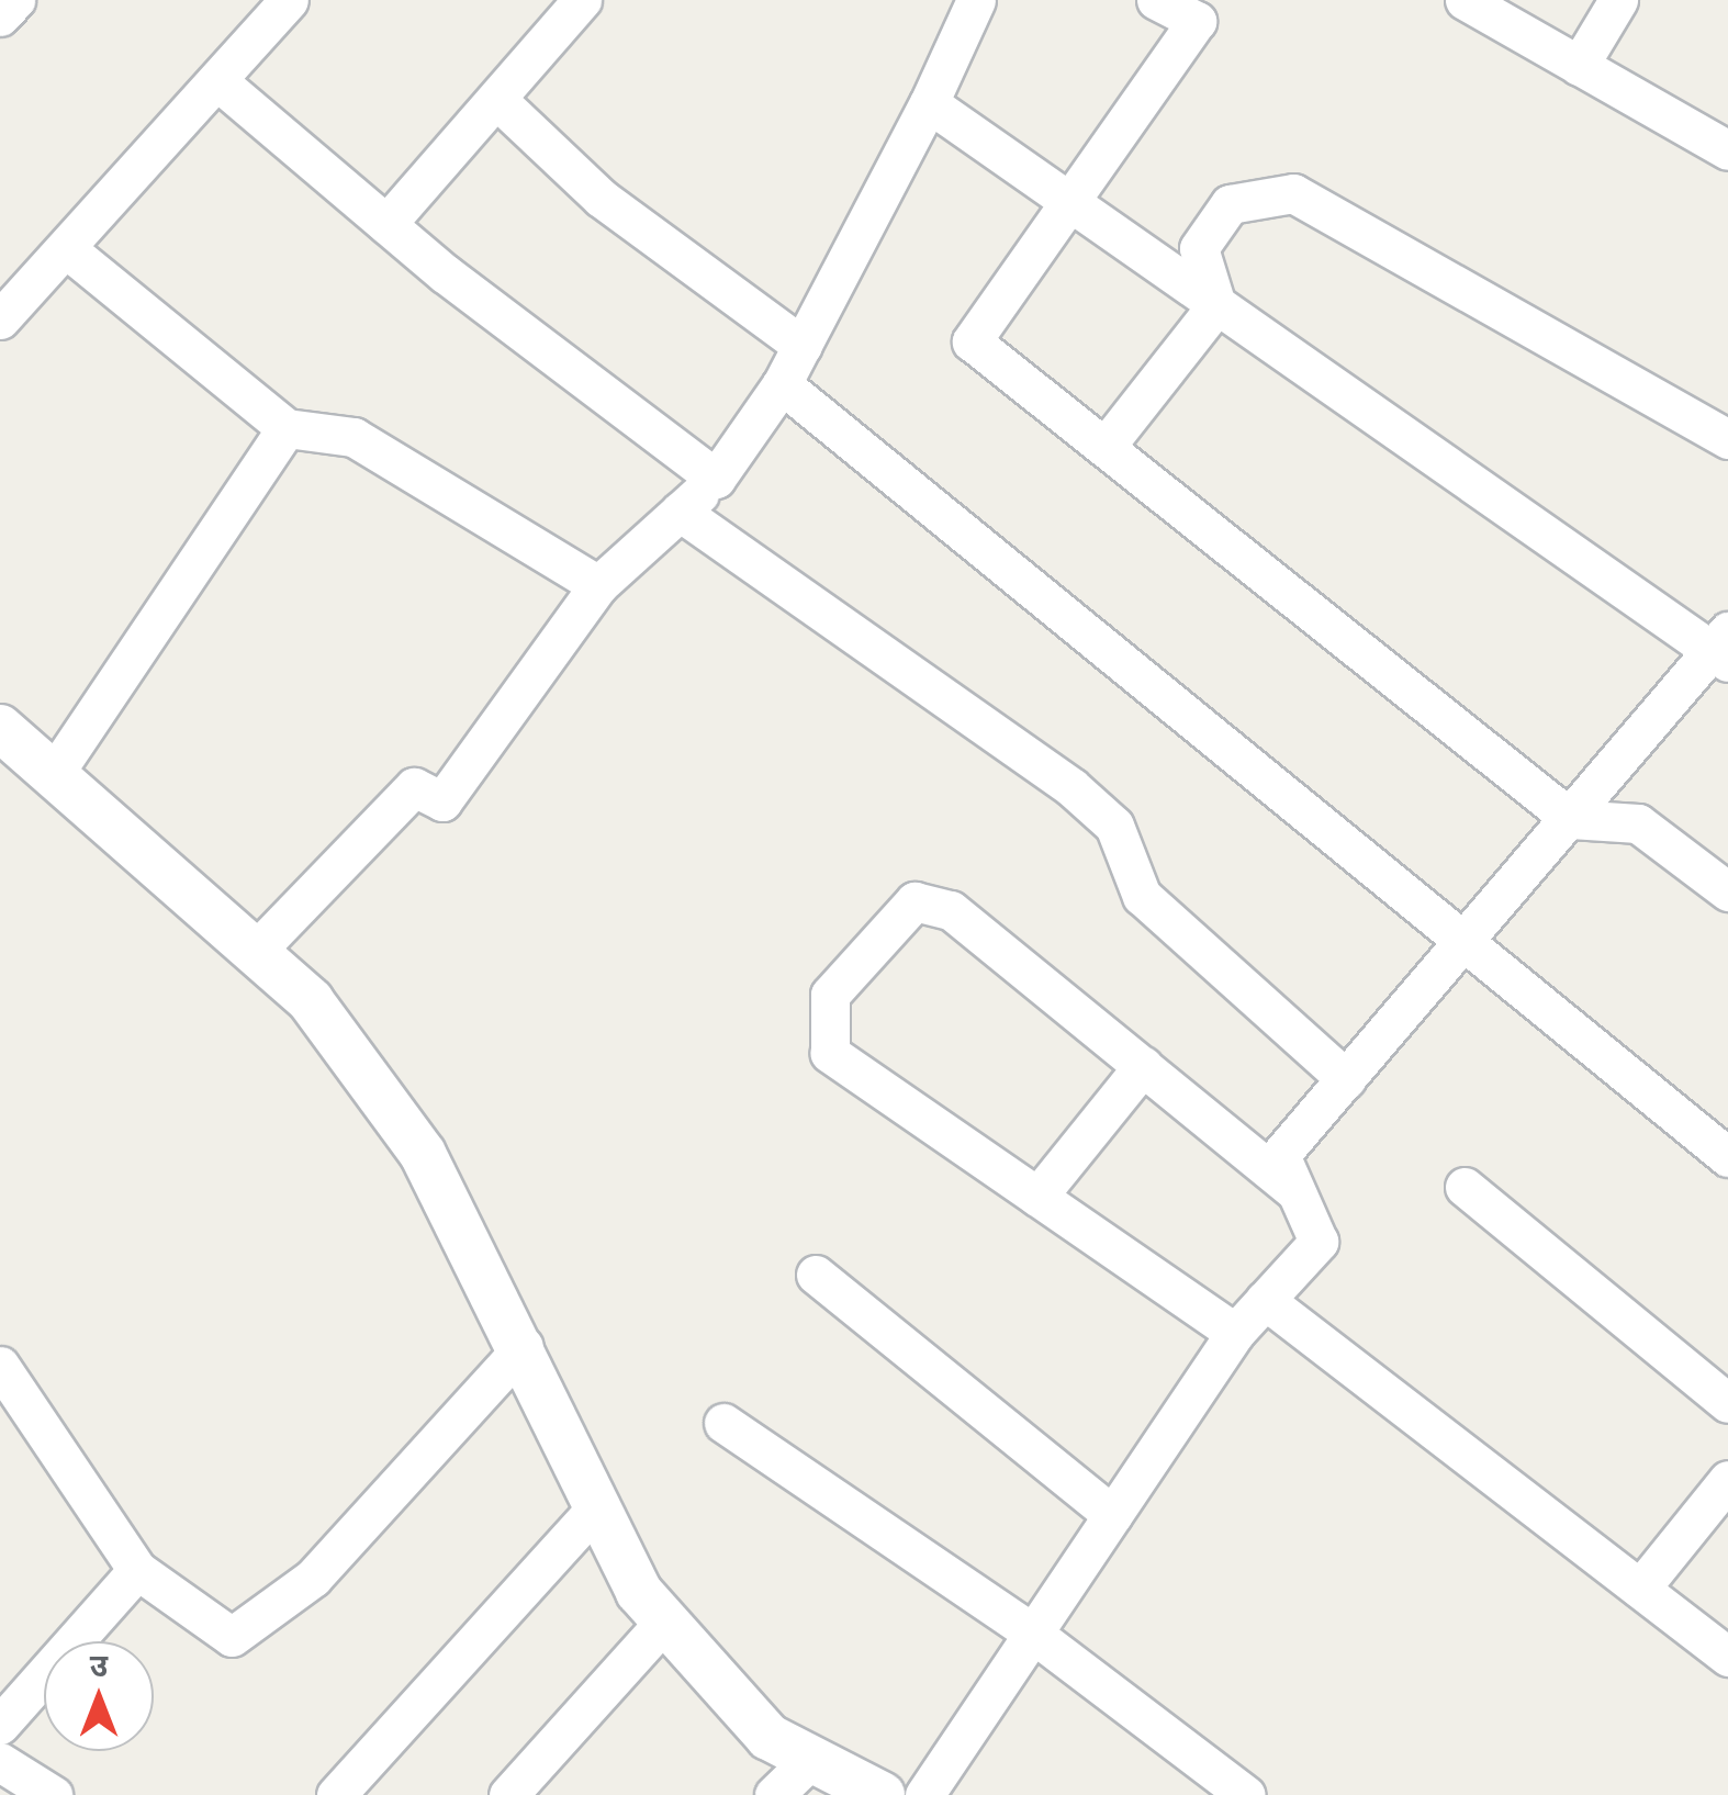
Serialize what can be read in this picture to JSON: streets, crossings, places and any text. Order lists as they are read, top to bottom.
{
  "north": "top"
}
